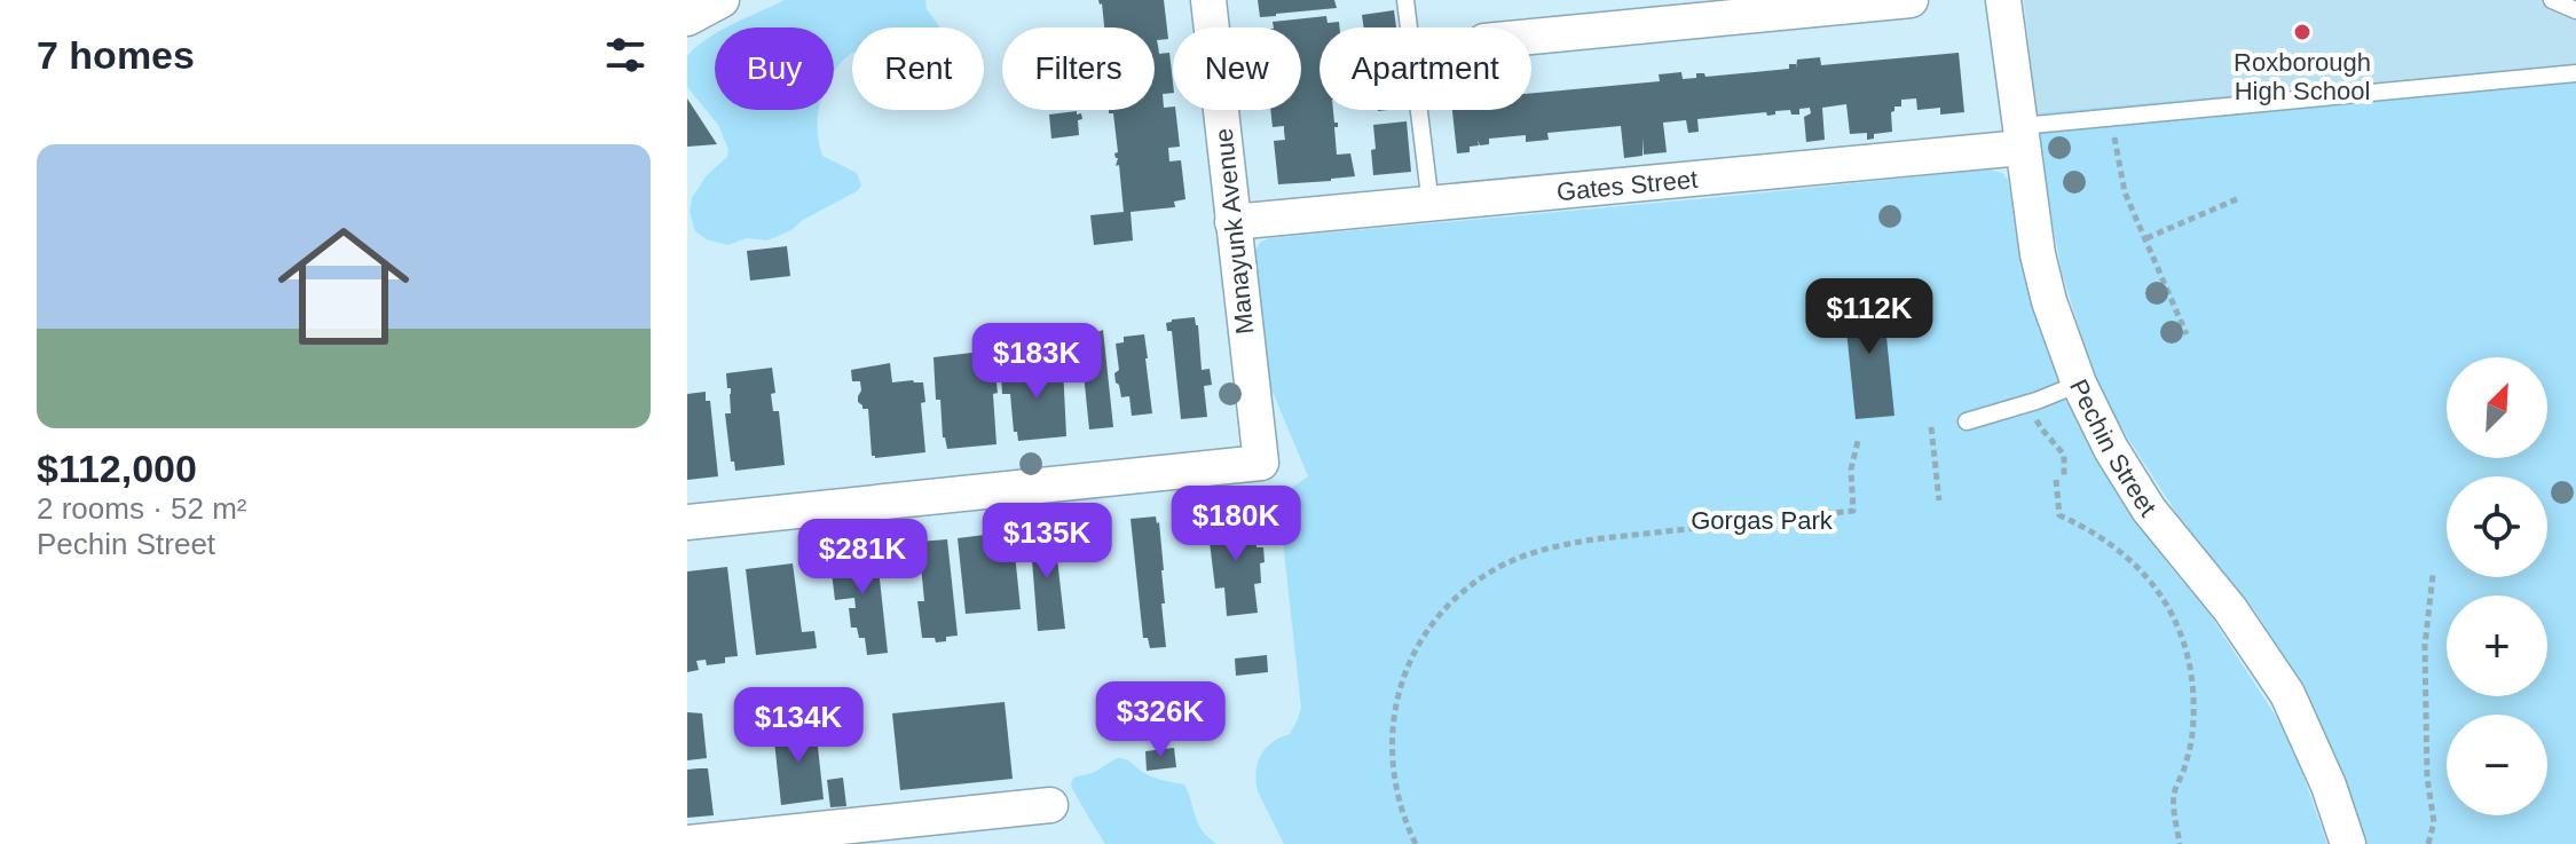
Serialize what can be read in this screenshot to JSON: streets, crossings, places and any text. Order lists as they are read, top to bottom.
{
  "streets": {
    "street": ["Gates Street", "Manayunk Avenue", "Pechin Street"]
  },
  "crossings": [
    ["Gates Street", "Manayunk Avenue"],
    ["Gates Street", "Pechin Street"]
  ],
  "parks": ["Gorgas Park"],
  "places": ["Roxborough High School"],
  "north": "top right",
  "page": {
    "heading": "7 homes",
    "chip": [
      "Buy",
      "Rent",
      "Filters",
      "New",
      "Apartment"
    ],
    "list": [
      {
        "name": "$112,000",
        "note": "2 rooms · 52 m² · Pechin Street"
      }
    ],
    "price": [
      "$112K",
      "$183K",
      "$180K",
      "$135K",
      "$281K",
      "$326K",
      "$134K"
    ],
    "map_buttons": ["+", "−"]
  }
}
